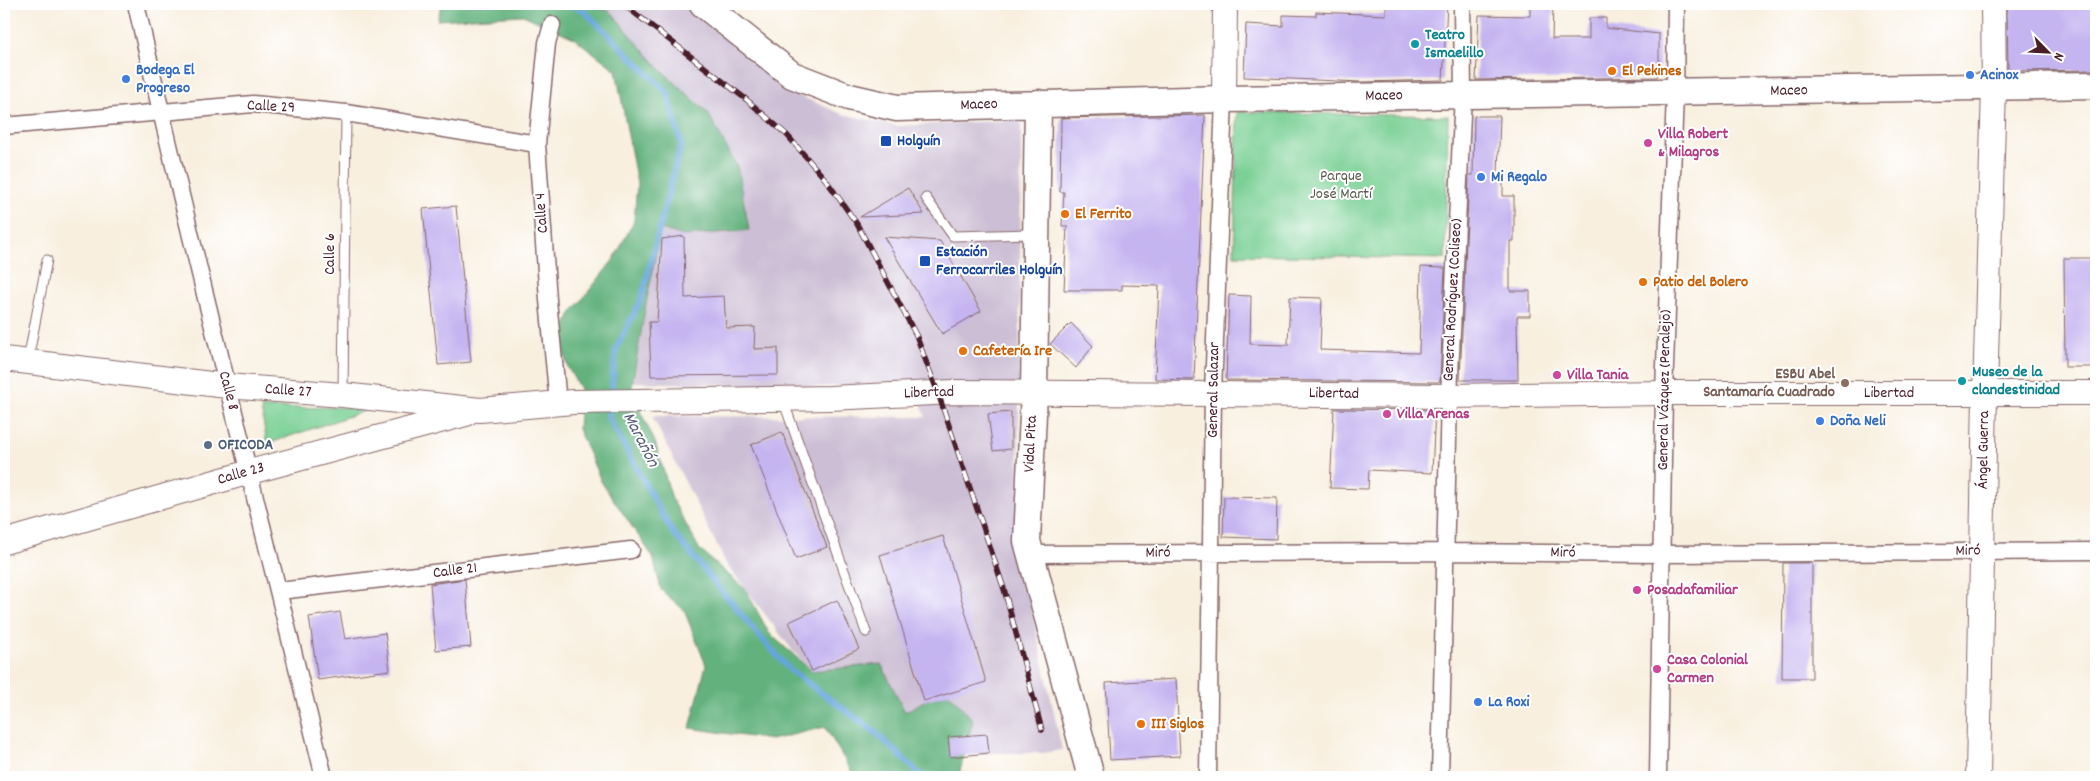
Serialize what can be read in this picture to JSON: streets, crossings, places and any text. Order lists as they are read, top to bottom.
{
  "streets": {
    "main road": ["Maceo", "Vidal Pita"],
    "street": [
      "Calle 29",
      "Calle 4",
      "General Rodríguez (Coliseo)",
      "General Salazar",
      "General Vázquez (Peralejo)",
      "Calle 8",
      "Calle 27",
      "Libertad",
      "Ángel Guerra",
      "Calle 23",
      "Miró",
      "Calle 21"
    ],
    "lane": ["Calle 6"]
  },
  "crossings": [
    ["Maceo", "General Rodríguez (Coliseo)"],
    ["Maceo", "General Salazar"],
    ["Maceo", "General Vázquez (Peralejo)"],
    ["Maceo", "Vidal Pita"],
    ["Maceo", "Ángel Guerra"],
    ["Calle 29", "Calle 4"],
    ["Calle 29", "Calle 6"],
    ["Calle 29", "Calle 8"],
    ["Calle 4", "Calle 27"],
    ["Calle 4", "Libertad"],
    ["Calle 6", "Calle 27"],
    ["General Rodríguez (Coliseo)", "Libertad"],
    ["General Rodríguez (Coliseo)", "Miró"],
    ["General Salazar", "Libertad"],
    ["General Salazar", "Miró"],
    ["General Vázquez (Peralejo)", "Libertad"],
    ["General Vázquez (Peralejo)", "Miró"],
    ["Calle 8", "Calle 27"],
    ["Calle 8", "Calle 23"],
    ["Calle 8", "Calle 21"],
    ["Calle 27", "Libertad"],
    ["Calle 27", "Calle 23"],
    ["Libertad", "Vidal Pita"],
    ["Libertad", "Ángel Guerra"],
    ["Vidal Pita", "Miró"],
    ["Ángel Guerra", "Miró"]
  ],
  "water": ["Marañón"],
  "parks": ["Parque José Martí"],
  "places": {
    "other": [
      "Teatro Ismaelillo",
      "El Pekines",
      "Acinox",
      "Bodega El Progreso",
      "Villa Robert & Milagros",
      "Mi Regalo",
      "El Ferrito",
      "Patio del Bolero",
      "Cafetería Ire",
      "Villa Tania",
      "Museo de la clandestinidad",
      "ESBU Abel Santamaría Cuadrado",
      "Villa Arenas",
      "Doña Neli",
      "OFICODA",
      "Posadafamiliar",
      "Casa Colonial Carmen",
      "La Roxi",
      "III Siglos"
    ],
    "transit": ["Holguín", "Estación Ferrocarriles Holguín"]
  },
  "north": "bottom right"
}
